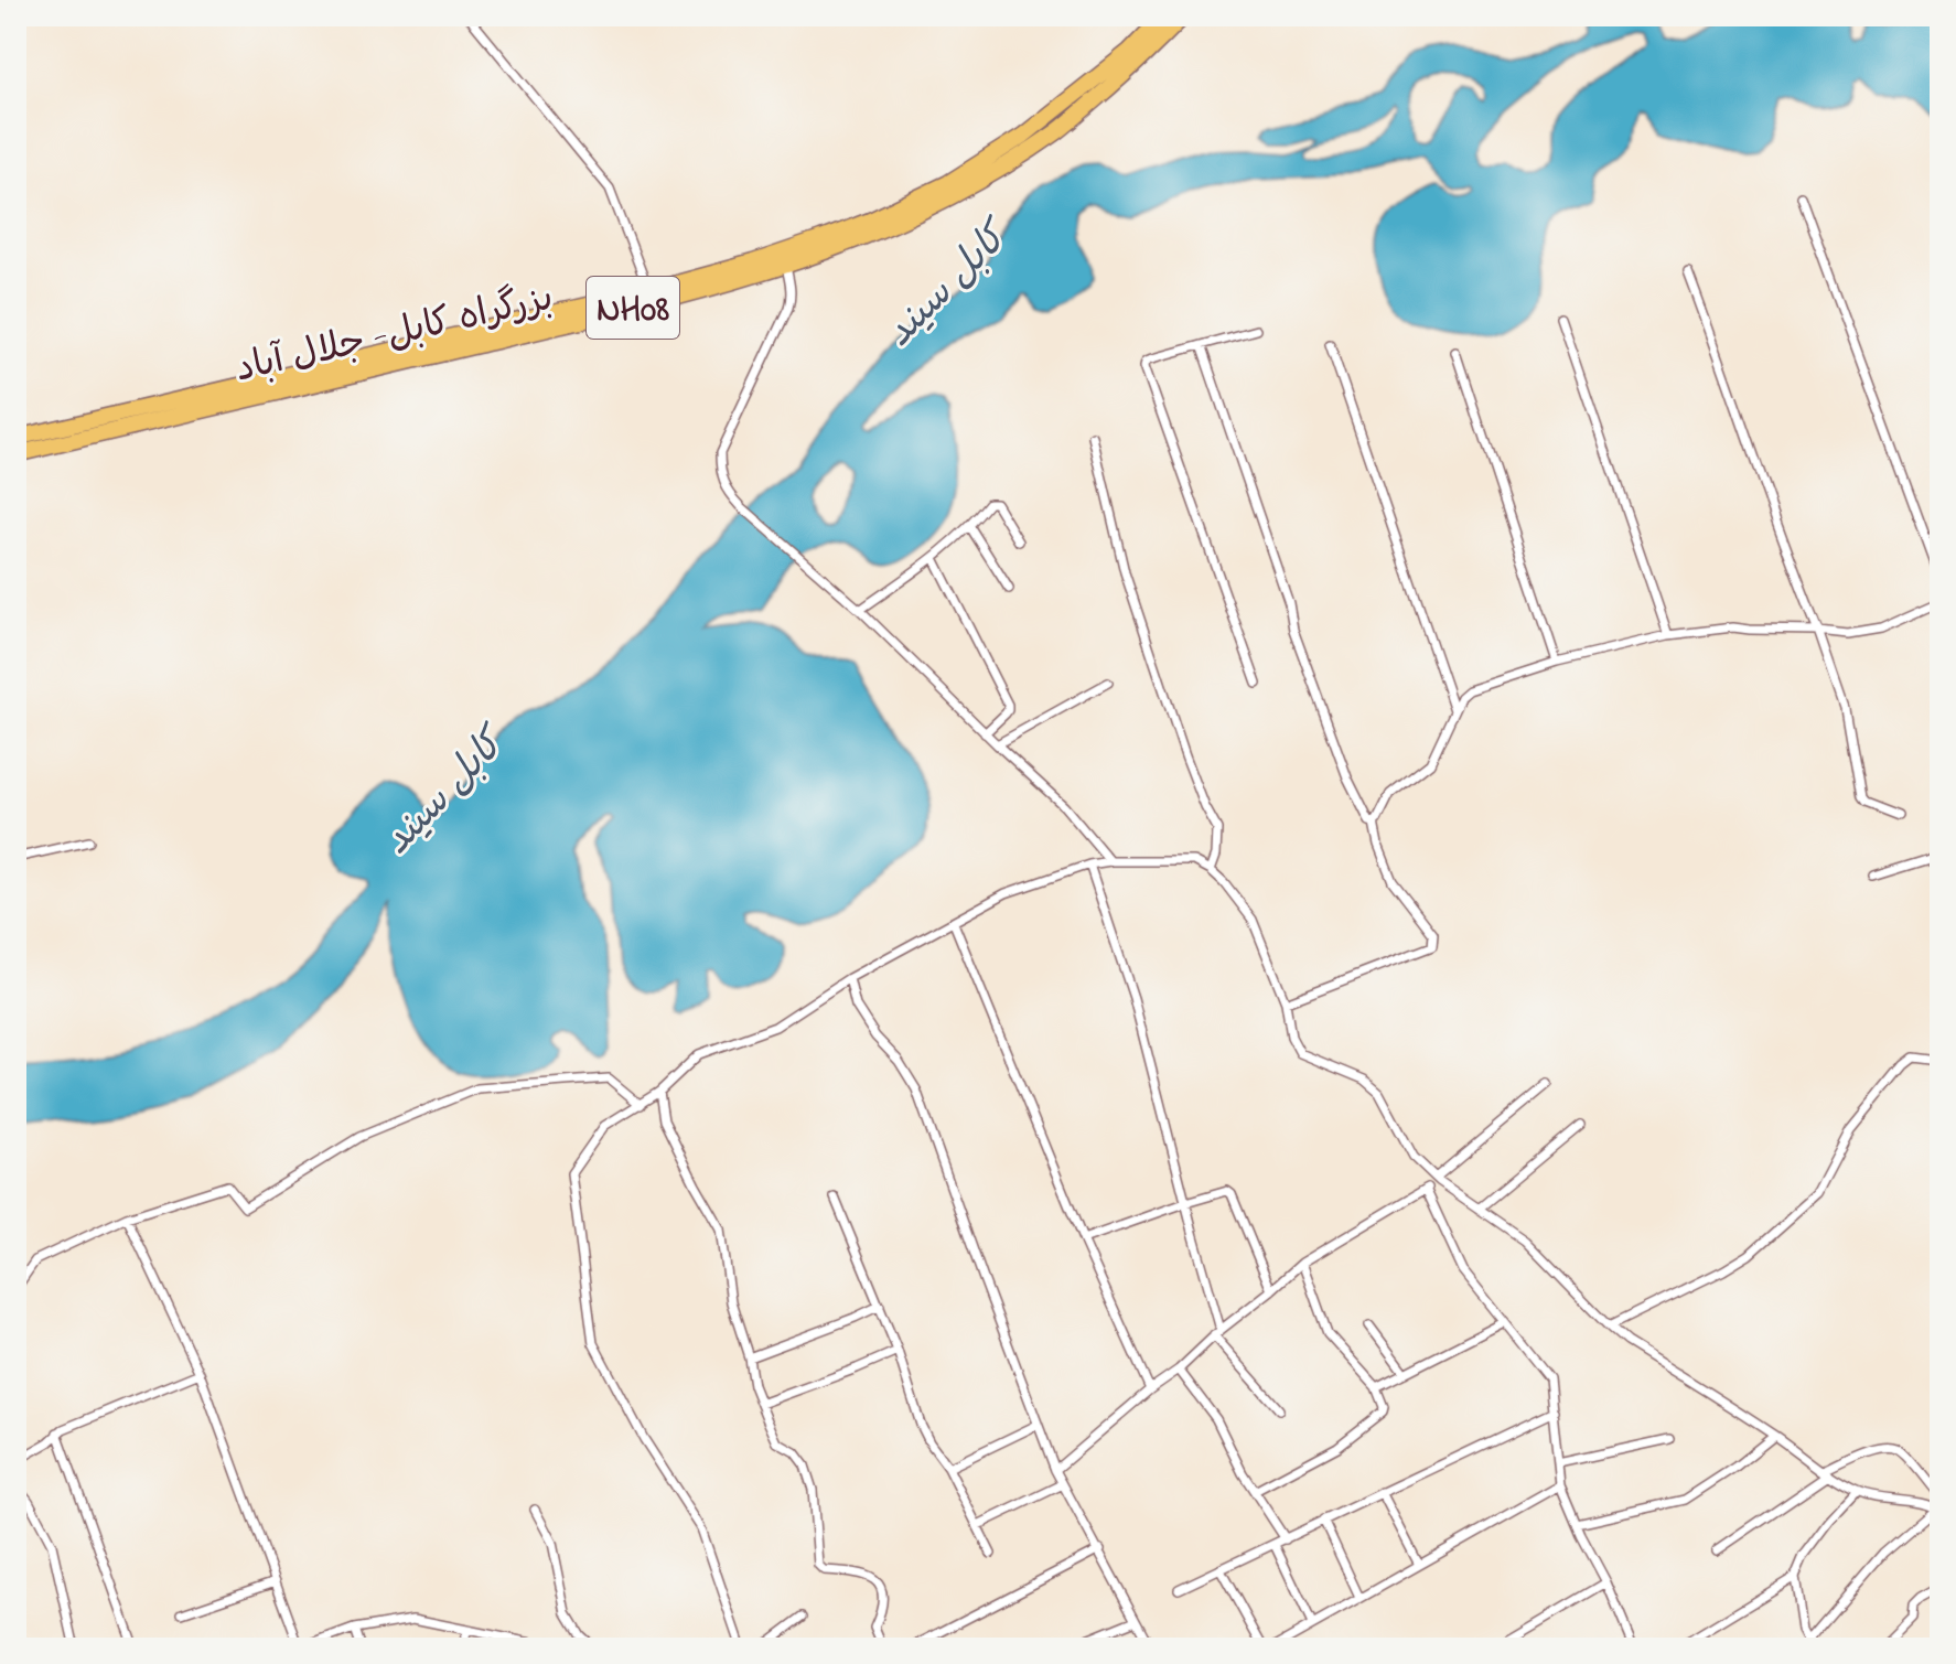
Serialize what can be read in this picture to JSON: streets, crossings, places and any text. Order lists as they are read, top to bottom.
{
  "streets": {
    "highway": ["NH08", "بزرگراه کابل- جلال آباد"]
  },
  "water": ["کابل سيند"]
}
